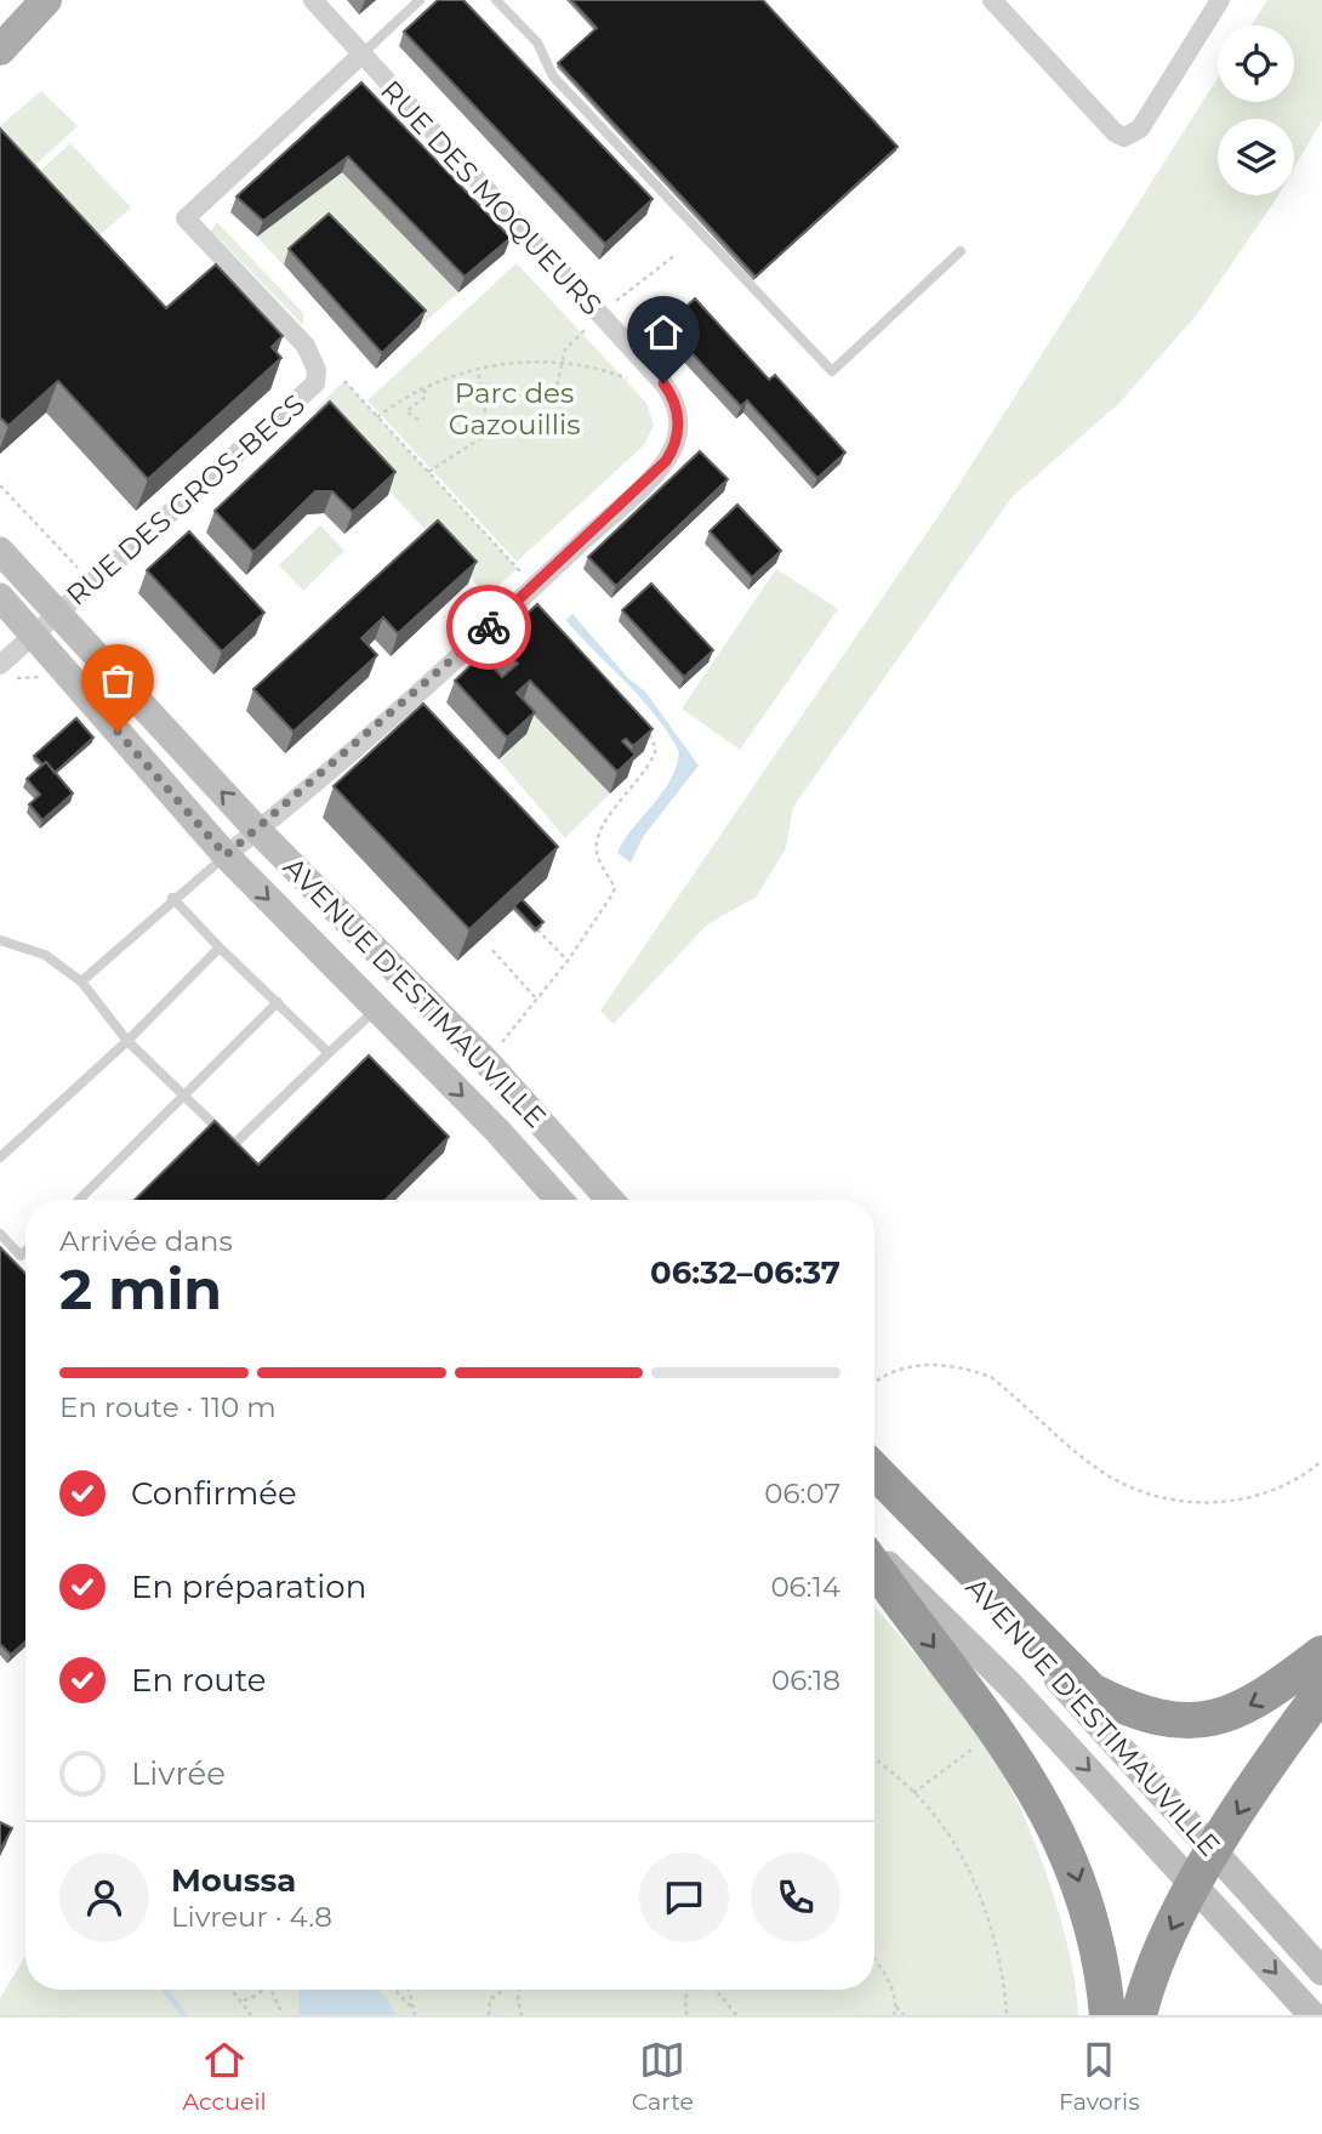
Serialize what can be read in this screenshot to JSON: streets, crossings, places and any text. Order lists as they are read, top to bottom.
{
  "streets": {
    "main road": ["AVENUE D'ESTIMAUVILLE"],
    "street": ["RUE DES MOQUEURS", "RUE DES GROS-BECS"]
  },
  "crossings": [
    ["RUE DES MOQUEURS", "RUE DES GROS-BECS"],
    ["RUE DES MOQUEURS", "AVENUE D'ESTIMAUVILLE"],
    ["RUE DES GROS-BECS", "AVENUE D'ESTIMAUVILLE"]
  ],
  "parks": ["Parc des Gazouillis"],
  "page": {
    "heading": ["2 min", "Arrivée dans", "06:32–06:37"],
    "panel": ["Moussa", "Livreur · 4.8"],
    "bar": "En route · 110 m",
    "list": [
      ["Confirmée", "06:07"],
      ["En préparation", "06:14"],
      ["En route", "06:18"],
      "Livrée"
    ],
    "tabs": ["Accueil", "Carte", "Favoris"]
  }
}
